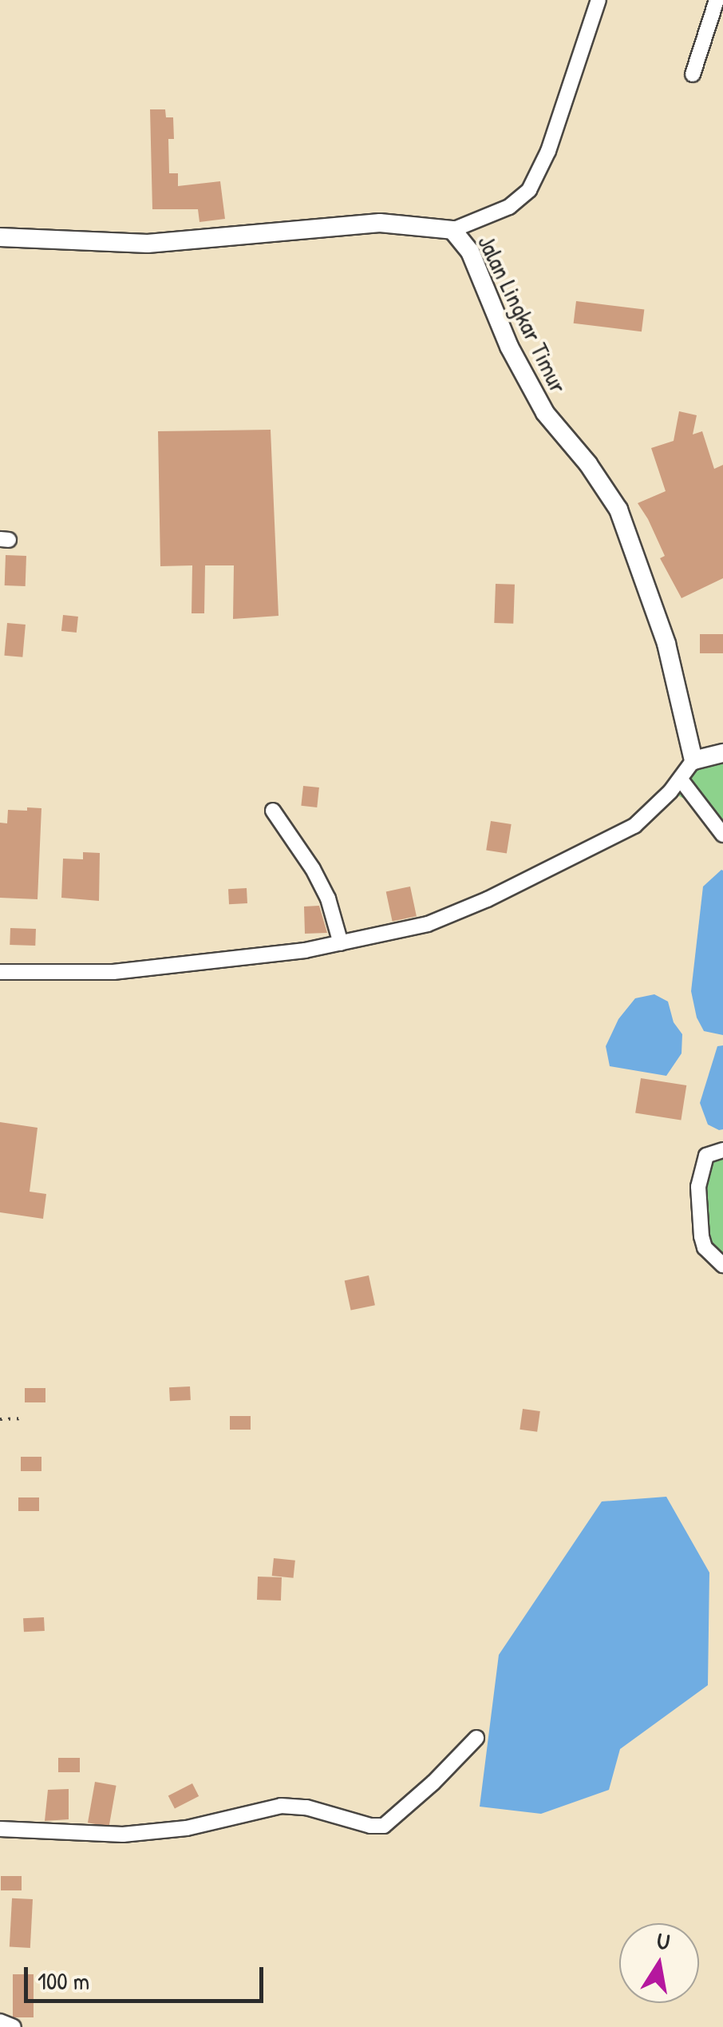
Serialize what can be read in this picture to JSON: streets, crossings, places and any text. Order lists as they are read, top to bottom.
{
  "streets": {
    "main road": ["Jalan Lingkar Timur"]
  },
  "scale_bar": "100 m",
  "north": "top"
}
